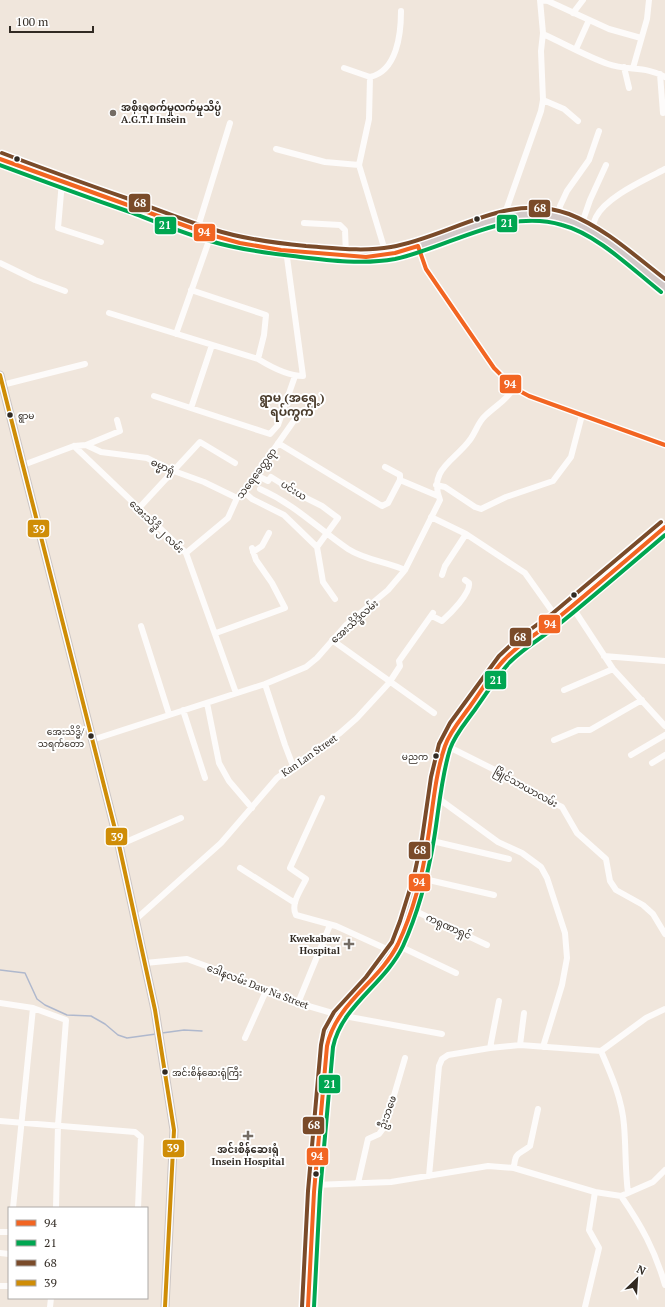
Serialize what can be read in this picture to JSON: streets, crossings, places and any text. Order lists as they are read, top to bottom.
{
  "streets": {
    "street": [
      "ဓမ္မာရုံ",
      "သရေခေတ္တရာ",
      "ပင်းယ",
      "အေးသိဒ္ဓိ ၂ လမ်း",
      "အေးသိဒ္ဓိလမ်း",
      "Kan Lan Street",
      "မြိုင်သာယာလမ်း",
      "ကရုဏာရှင်",
      "ဒေါနလမ်း Daw Na Street",
      "ဦးဘဖေ"
    ]
  },
  "crossings": [
    ["ဓမ္မာရုံ", "သရေခေတ္တရာ"],
    ["သရေခေတ္တရာ", "ပင်းယ"],
    ["သရေခေတ္တရာ", "အေးသိဒ္ဓိ ၂ လမ်း"],
    ["အေးသိဒ္ဓိ ၂ လမ်း", "အေးသိဒ္ဓိလမ်း"]
  ],
  "districts": ["ရွာမ (အရှေ့) ရပ်ကွက်"],
  "places": {
    "other": [
      "အစိုးရစက်မှုလက်မှုသိပ္ပံ A.G.T.I Insein",
      "ရွာမ",
      "အေးသိဒ္ဓိ/ သရက်တော",
      "မညက",
      "အင်းစိန်ဆေးရုံကြီး"
    ],
    "health": ["Kwekabaw Hospital", "အင်းစိန်ဆေးရုံ Insein Hospital"]
  },
  "lines": [
    "transit line 68",
    "transit line 94",
    "transit line 21",
    "transit line 39"
  ],
  "legend": [
    "94",
    "21",
    "68",
    "39"
  ],
  "scale_bar": "100 m",
  "north": "top right"
}
